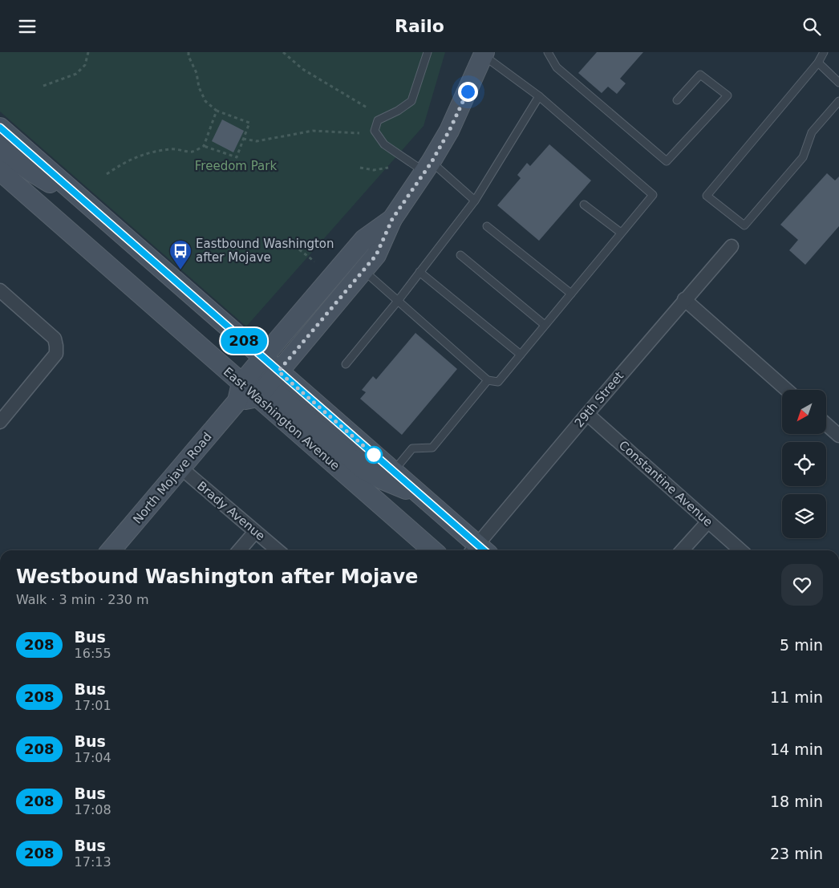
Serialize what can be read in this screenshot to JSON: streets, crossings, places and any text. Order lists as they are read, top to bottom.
{
  "streets": {
    "main road": ["East Washington Avenue", "North Mojave Road"],
    "street": ["29th Street", "Constantine Avenue", "Brady Avenue"]
  },
  "crossings": [
    ["29th Street", "Constantine Avenue"],
    ["East Washington Avenue", "North Mojave Road"],
    ["North Mojave Road", "Brady Avenue"]
  ],
  "parks": ["Freedom Park"],
  "places": {
    "bus stop": ["Eastbound Washington after Mojave"]
  },
  "lines": ["bus line 208"],
  "north": "bottom left",
  "page": {
    "header": "Railo",
    "on_map": "208",
    "heading": ["Westbound Washington after Mojave", "Walk · 3 min · 230 m"],
    "list": [
      {
        "mark": "208",
        "name": "Bus",
        "note": "16:55",
        "value": "5 min"
      },
      {
        "mark": "208",
        "name": "Bus",
        "note": "17:01",
        "value": "11 min"
      },
      {
        "mark": "208",
        "name": "Bus",
        "note": "17:04",
        "value": "14 min"
      },
      {
        "mark": "208",
        "name": "Bus",
        "note": "17:08",
        "value": "18 min"
      },
      {
        "mark": "208",
        "name": "Bus",
        "note": "17:13",
        "value": "23 min"
      }
    ]
  }
}
